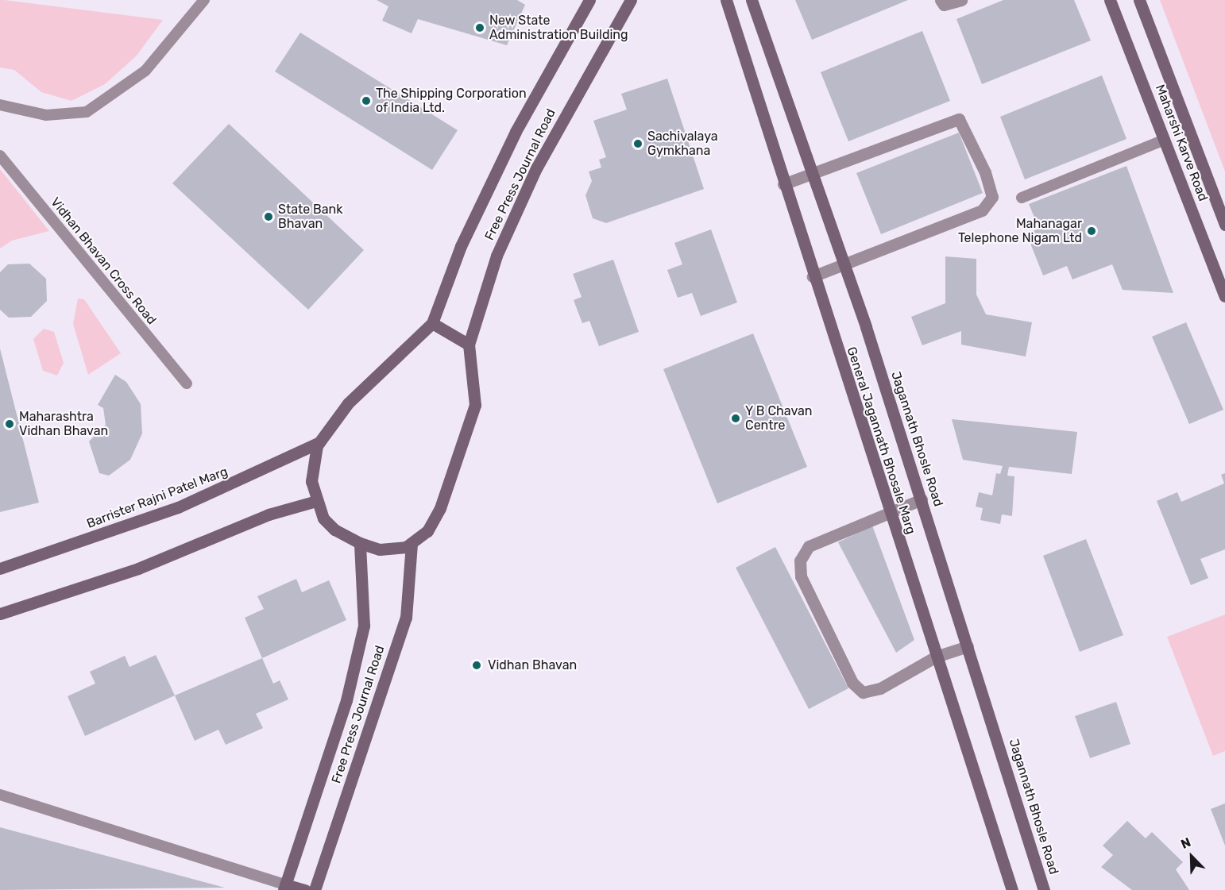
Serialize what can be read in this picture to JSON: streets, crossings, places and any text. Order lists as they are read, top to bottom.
{
  "streets": {
    "street": [
      "Maharshi Karve Road",
      "Free Press Journal Road",
      "Jagannath Bhosle Road",
      "General Jagannath Bhosale Marg",
      "Barrister Rajni Patel Marg"
    ],
    "lane": ["Vidhan Bhavan Cross Road"]
  },
  "crossings": [
    ["Free Press Journal Road", "Barrister Rajni Patel Marg"]
  ],
  "places": [
    "New State Administration Building",
    "The Shipping Corporation of India Ltd.",
    "Sachivalaya Gymkhana",
    "State Bank Bhavan",
    "Mahanagar Telephone Nigam Ltd",
    "Y B Chavan Centre",
    "Maharashtra Vidhan Bhavan",
    "Vidhan Bhavan"
  ],
  "north": "top left"
}
